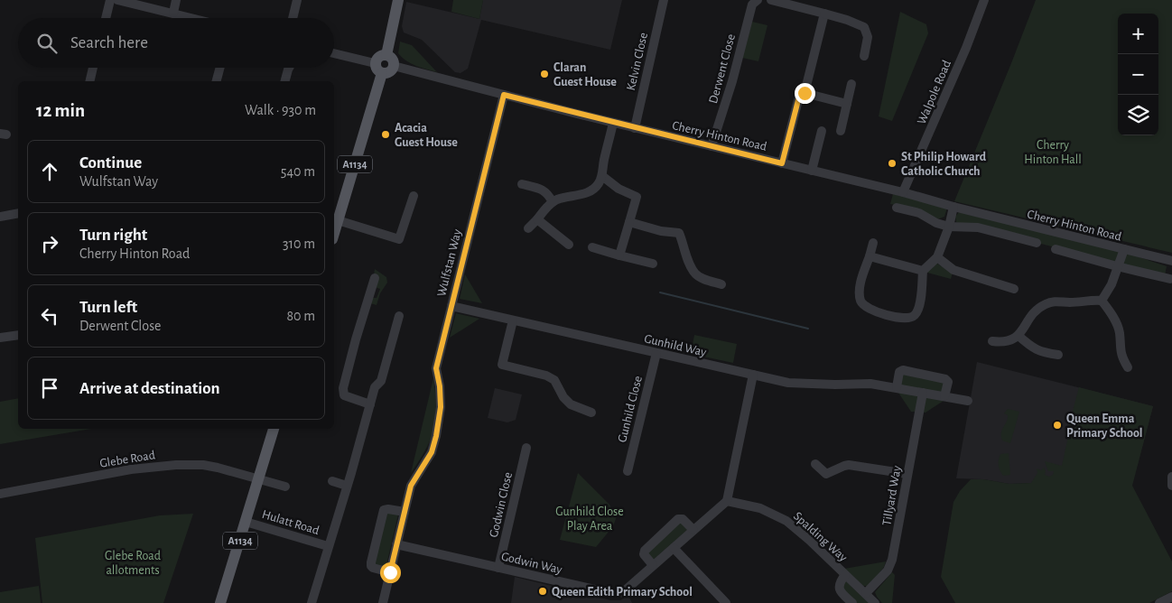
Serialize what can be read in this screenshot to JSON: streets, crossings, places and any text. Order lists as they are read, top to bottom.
{
  "streets": {
    "main road": ["A1134"],
    "street": [
      "Kelvin Close",
      "Derwent Close",
      "Walpole Road",
      "Cherry Hinton Road",
      "Wulfstan Way",
      "Gunhild Way",
      "Gunhild Close",
      "Glebe Road",
      "Tillyard Way",
      "Godwin Close",
      "Hulatt Road",
      "Spalding Way",
      "Godwin Way"
    ]
  },
  "crossings": [
    ["Kelvin Close", "Cherry Hinton Road"],
    ["Derwent Close", "Cherry Hinton Road"],
    ["Walpole Road", "Cherry Hinton Road"],
    ["Cherry Hinton Road", "A1134"],
    ["Cherry Hinton Road", "Wulfstan Way"],
    ["A1134", "Glebe Road"],
    ["A1134", "Hulatt Road"],
    ["Wulfstan Way", "Gunhild Way"],
    ["Wulfstan Way", "Godwin Way"],
    ["Gunhild Way", "Gunhild Close"],
    ["Gunhild Way", "Tillyard Way"],
    ["Tillyard Way", "Spalding Way"],
    ["Godwin Close", "Godwin Way"],
    ["Spalding Way", "Godwin Way"]
  ],
  "parks": ["Cherry Hinton Hall", "Gunhild Close Play Area", "Glebe Road allotments"],
  "places": [
    "Claran Guest House",
    "Acacia Guest House",
    "St Philip Howard Catholic Church",
    "Queen Emma Primary School",
    "Queen Edith Primary School"
  ],
  "page": {
    "map_buttons": ["+", "−"],
    "search": "Search here",
    "heading": ["12 min", "Walk · 930 m"],
    "list": [
      ["Continue", "Wulfstan Way", "540 m"],
      ["Turn right", "Cherry Hinton Road", "310 m"],
      ["Turn left", "Derwent Close", "80 m"],
      "Arrive at destination"
    ]
  }
}
